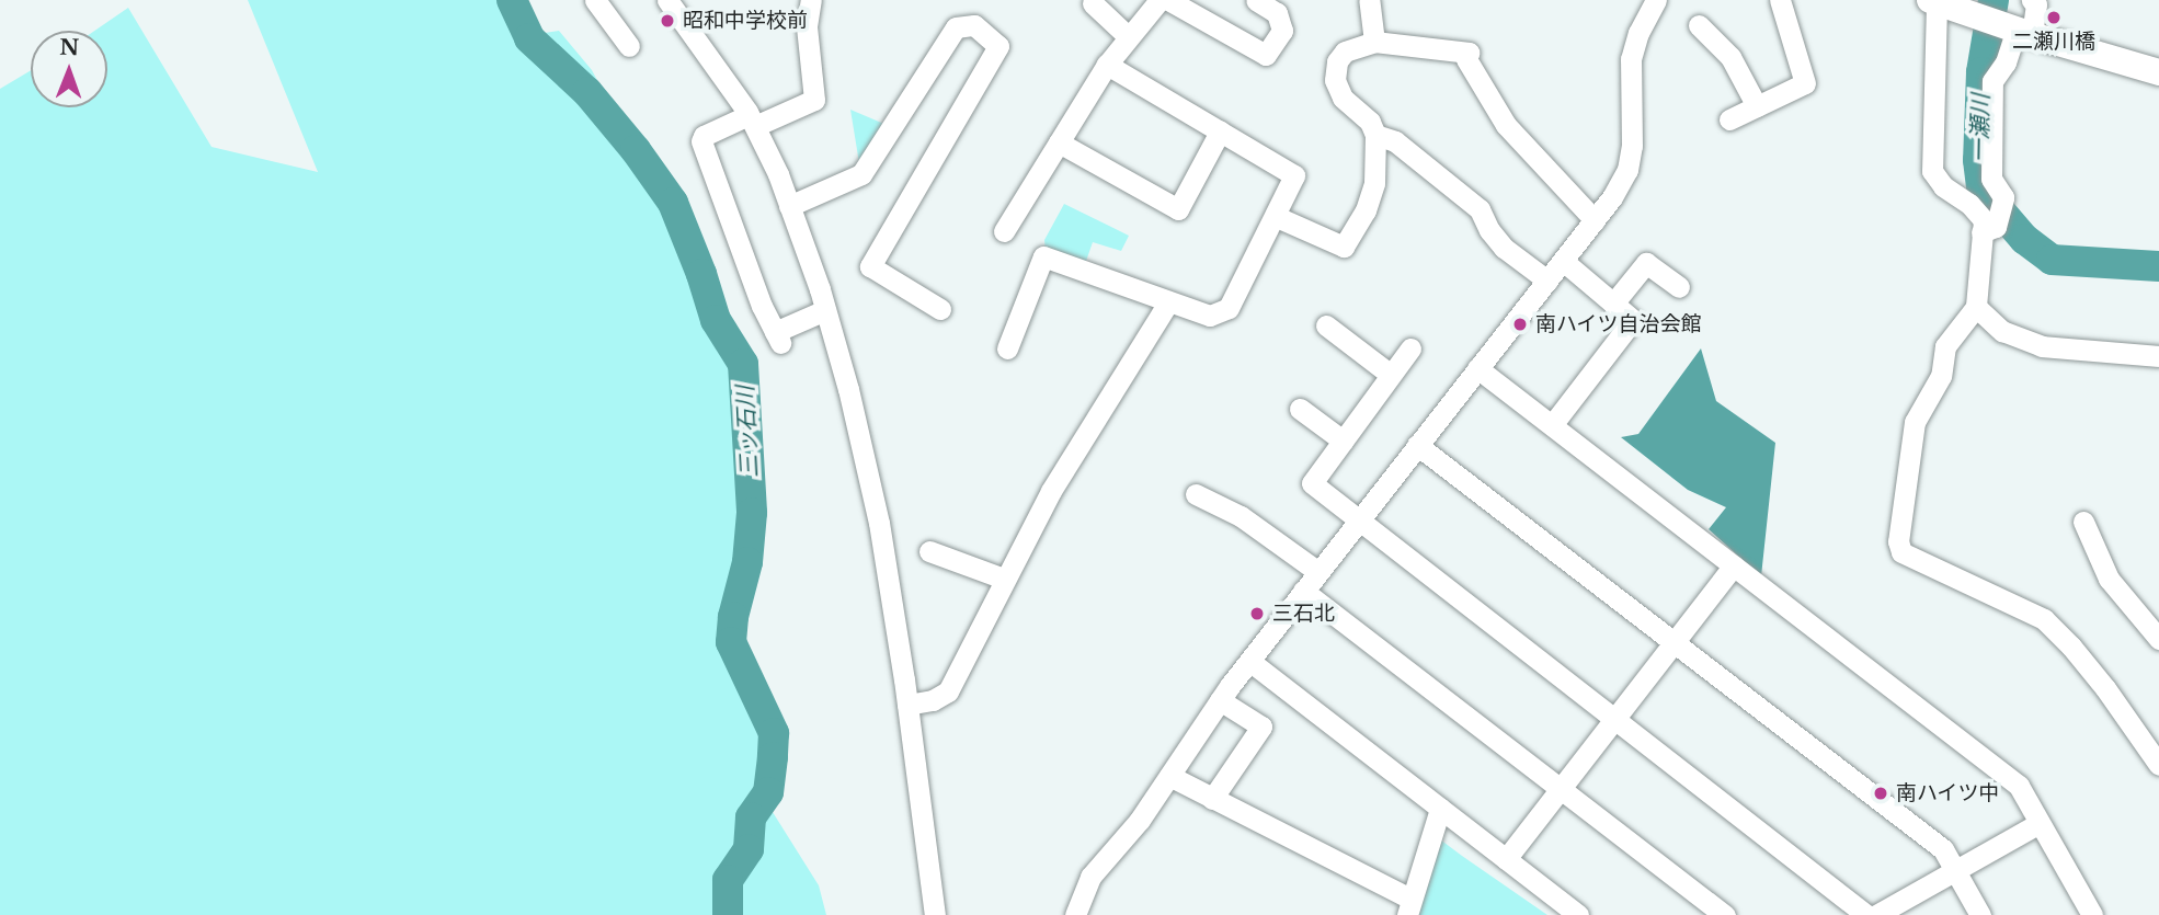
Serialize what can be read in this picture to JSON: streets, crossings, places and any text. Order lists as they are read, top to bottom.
{
  "water": ["一瀬川", "三ッ石川"],
  "places": [
    "二瀬川橋",
    "昭和中学校前",
    "南ハイツ自治会館",
    "三石北",
    "南ハイツ中"
  ],
  "north": "top"
}
